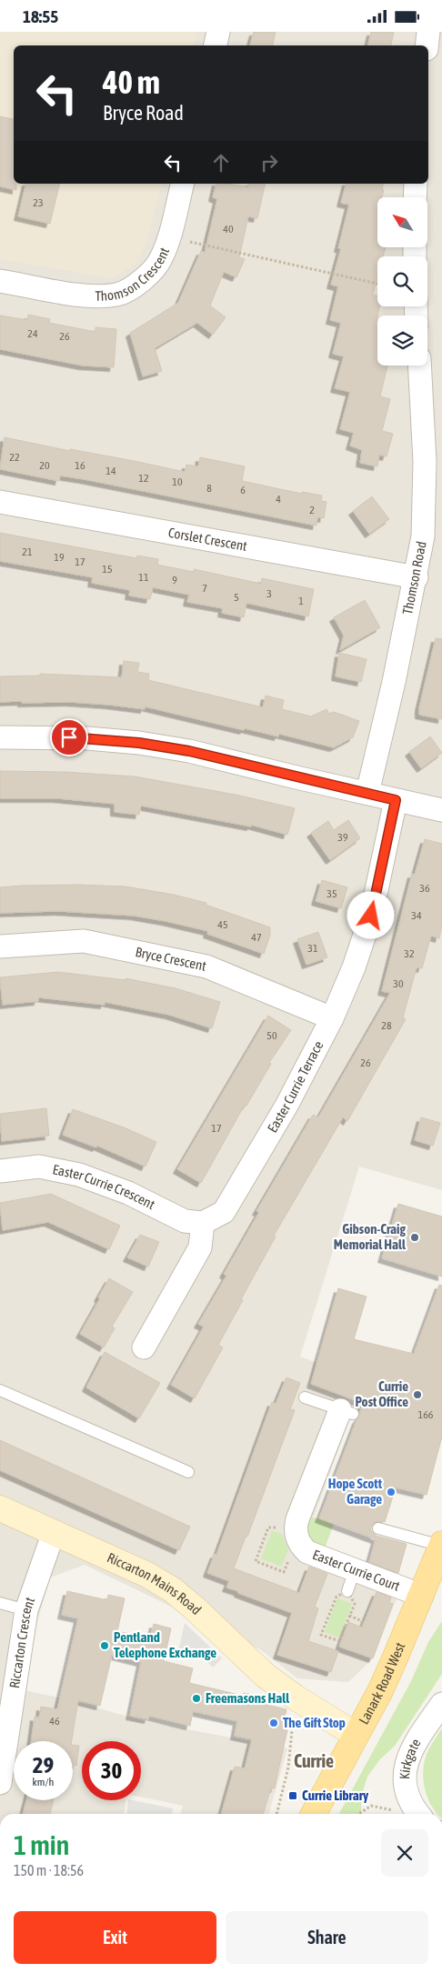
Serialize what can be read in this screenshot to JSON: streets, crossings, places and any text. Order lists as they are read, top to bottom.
{
  "streets": {
    "main road": ["Lanark Road West"],
    "street": [
      "Thomson Crescent",
      "Corslet Crescent",
      "Thomson Road",
      "Bryce Crescent",
      "Easter Currie Terrace",
      "Easter Currie Crescent",
      "Easter Currie Court",
      "Riccarton Mains Road",
      "Riccarton Crescent",
      "Kirkgate"
    ]
  },
  "crossings": [
    ["Corslet Crescent", "Thomson Road"],
    ["Bryce Crescent", "Easter Currie Terrace"],
    ["Easter Currie Terrace", "Easter Currie Crescent"],
    ["Easter Currie Court", "Lanark Road West"],
    ["Riccarton Mains Road", "Riccarton Crescent"],
    ["Riccarton Mains Road", "Lanark Road West"]
  ],
  "districts": ["Currie"],
  "places": {
    "other": [
      "Gibson-Craig Memorial Hall",
      "Currie Post Office",
      "Hope Scott Garage",
      "Pentland Telephone Exchange",
      "Freemasons Hall",
      "The Gift Stop"
    ],
    "transit": ["Currie Library"]
  },
  "house_numbers": [
    "23",
    "40",
    "24",
    "26",
    "22",
    "20",
    "16",
    "14",
    "12",
    "10",
    "8",
    "6",
    "4",
    "2",
    "21",
    "19",
    "17",
    "15",
    "11",
    "9",
    "7",
    "3",
    "5",
    "1",
    "39",
    "36",
    "35",
    "34",
    "45",
    "47",
    "31",
    "32",
    "30",
    "28",
    "50",
    "26",
    "17",
    "166",
    "46"
  ],
  "north": "top left",
  "page": {
    "status": "18:55",
    "turn": ["40 m", "Bryce Road"],
    "speed": "29 km/h",
    "limit": "30",
    "heading": ["1 min", "150 m · 18:56"],
    "buttons": ["Exit", "Share"]
  }
}
